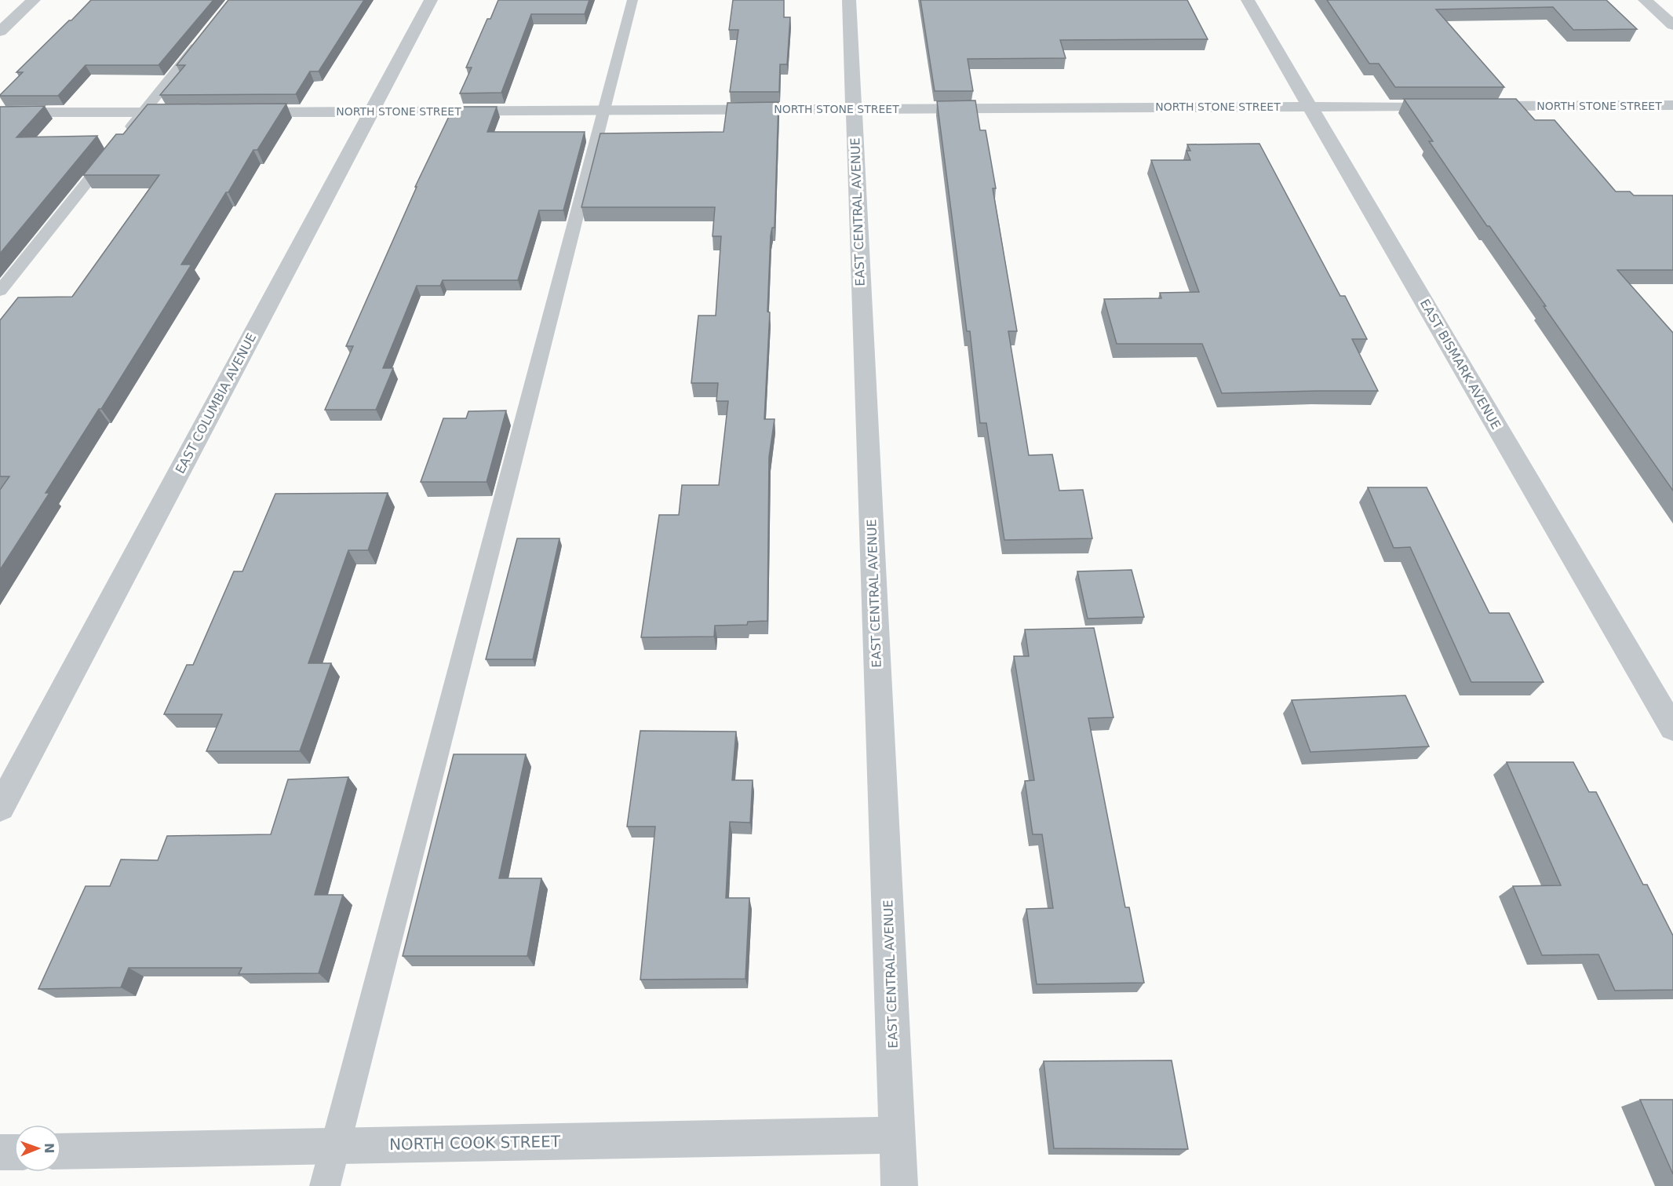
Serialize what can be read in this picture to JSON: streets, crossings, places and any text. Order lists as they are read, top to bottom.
{
  "streets": {
    "street": [
      "NORTH STONE STREET",
      "EAST CENTRAL AVENUE",
      "EAST BISMARK AVENUE",
      "EAST COLUMBIA AVENUE",
      "NORTH COOK STREET"
    ]
  },
  "crossings": [
    ["NORTH STONE STREET", "EAST CENTRAL AVENUE"],
    ["NORTH STONE STREET", "EAST BISMARK AVENUE"],
    ["NORTH STONE STREET", "EAST COLUMBIA AVENUE"],
    ["EAST CENTRAL AVENUE", "NORTH COOK STREET"]
  ],
  "north": "right"
}
